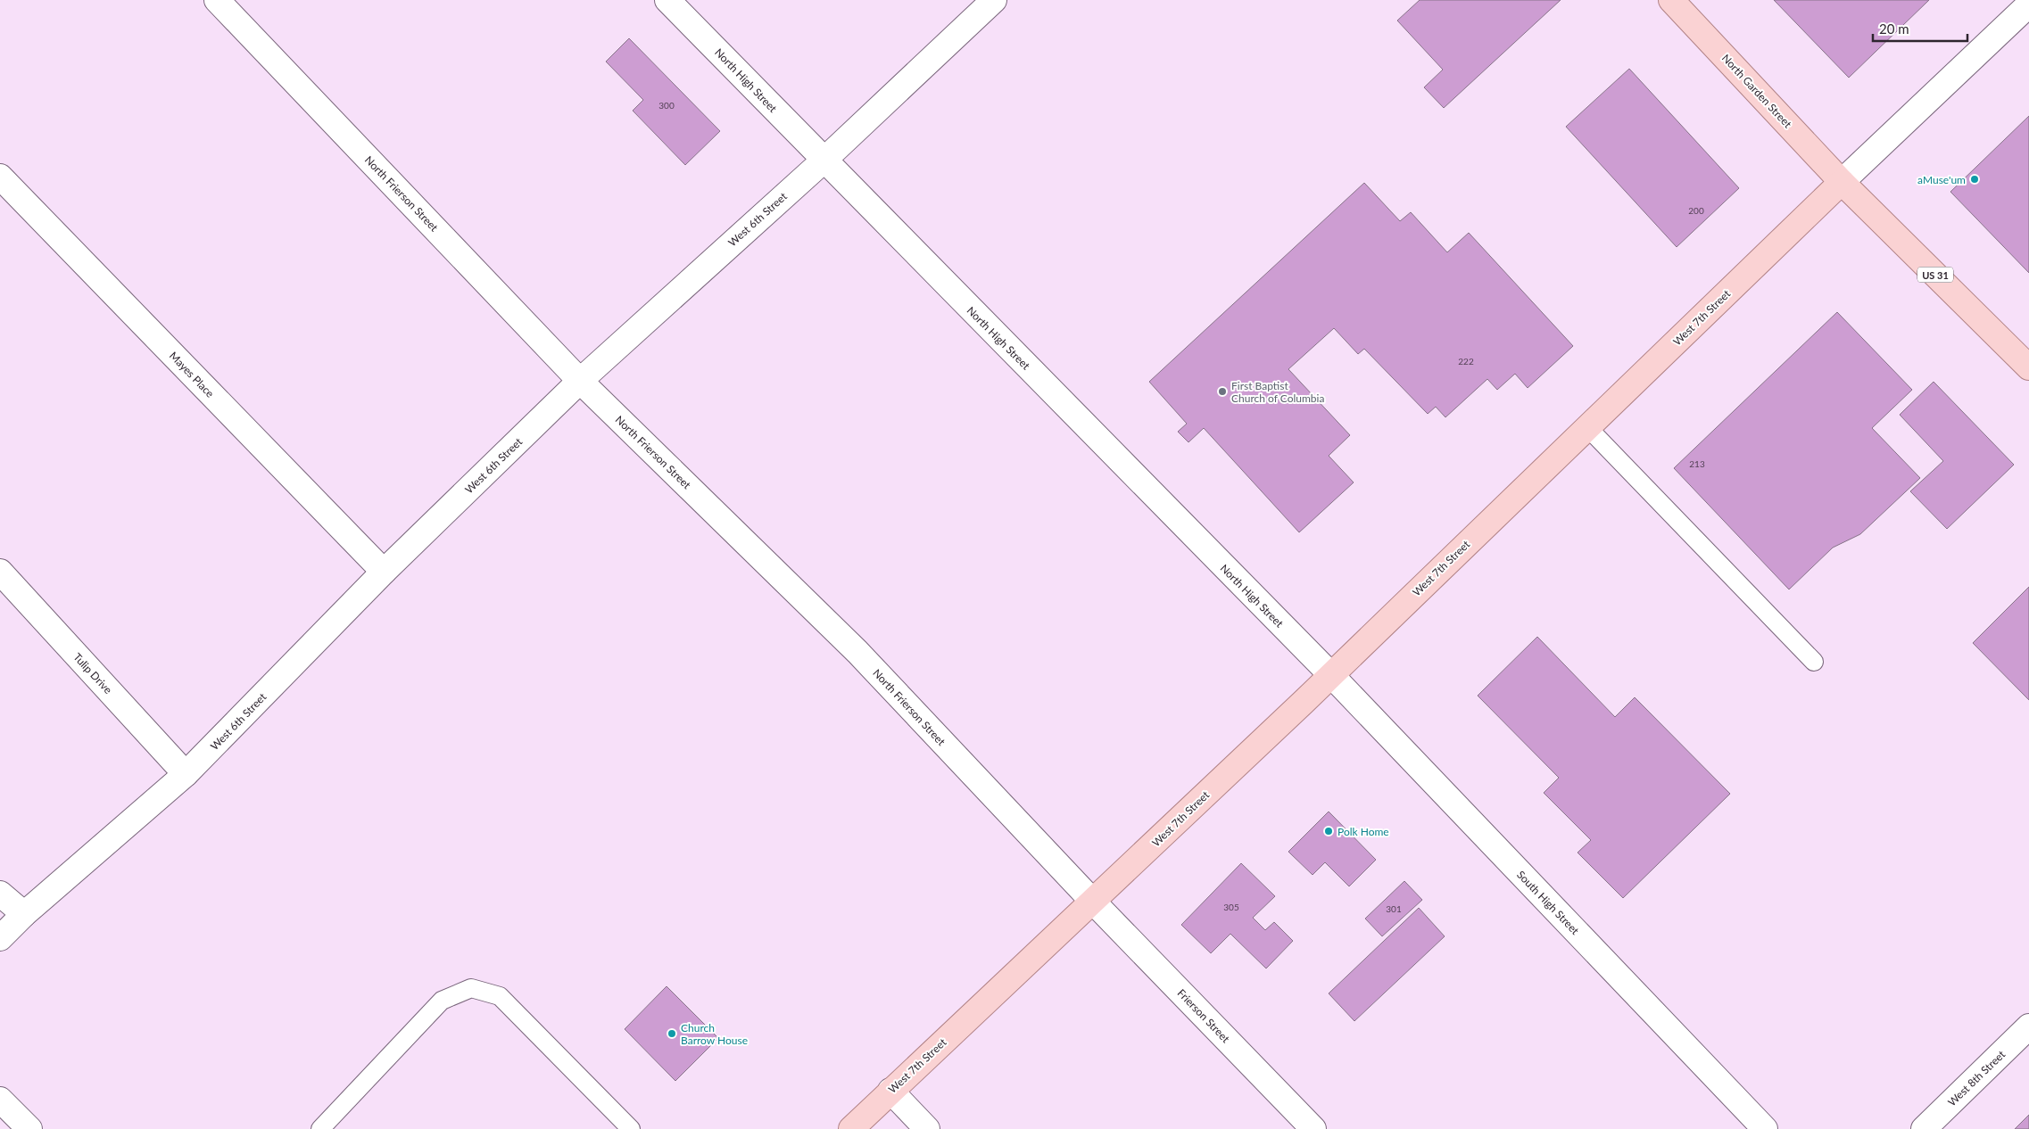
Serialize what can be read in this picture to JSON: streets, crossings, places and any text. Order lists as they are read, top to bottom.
{
  "streets": {
    "main road": ["North Garden Street", "US 31", "West 7th Street"],
    "street": [
      "North High Street",
      "North Frierson Street",
      "West 6th Street",
      "Mayes Place",
      "Tulip Drive",
      "South High Street",
      "Frierson Street",
      "West 8th Street"
    ]
  },
  "crossings": [
    ["North High Street", "West 6th Street"],
    ["North High Street", "West 7th Street"],
    ["North High Street", "South High Street"],
    ["North Garden Street", "US 31"],
    ["North Garden Street", "West 7th Street"],
    ["North Frierson Street", "West 6th Street"],
    ["North Frierson Street", "West 7th Street"],
    ["North Frierson Street", "Frierson Street"],
    ["West 6th Street", "Mayes Place"],
    ["West 6th Street", "Tulip Drive"],
    ["US 31", "West 7th Street"],
    ["West 7th Street", "South High Street"],
    ["West 7th Street", "Frierson Street"]
  ],
  "places": [
    "aMuse'um",
    "First Baptist Church of Columbia",
    "Polk Home",
    "Church Barrow House"
  ],
  "house_numbers": [
    "300",
    "200",
    "222",
    "213",
    "305",
    "301"
  ],
  "scale_bar": "20 m"
}
